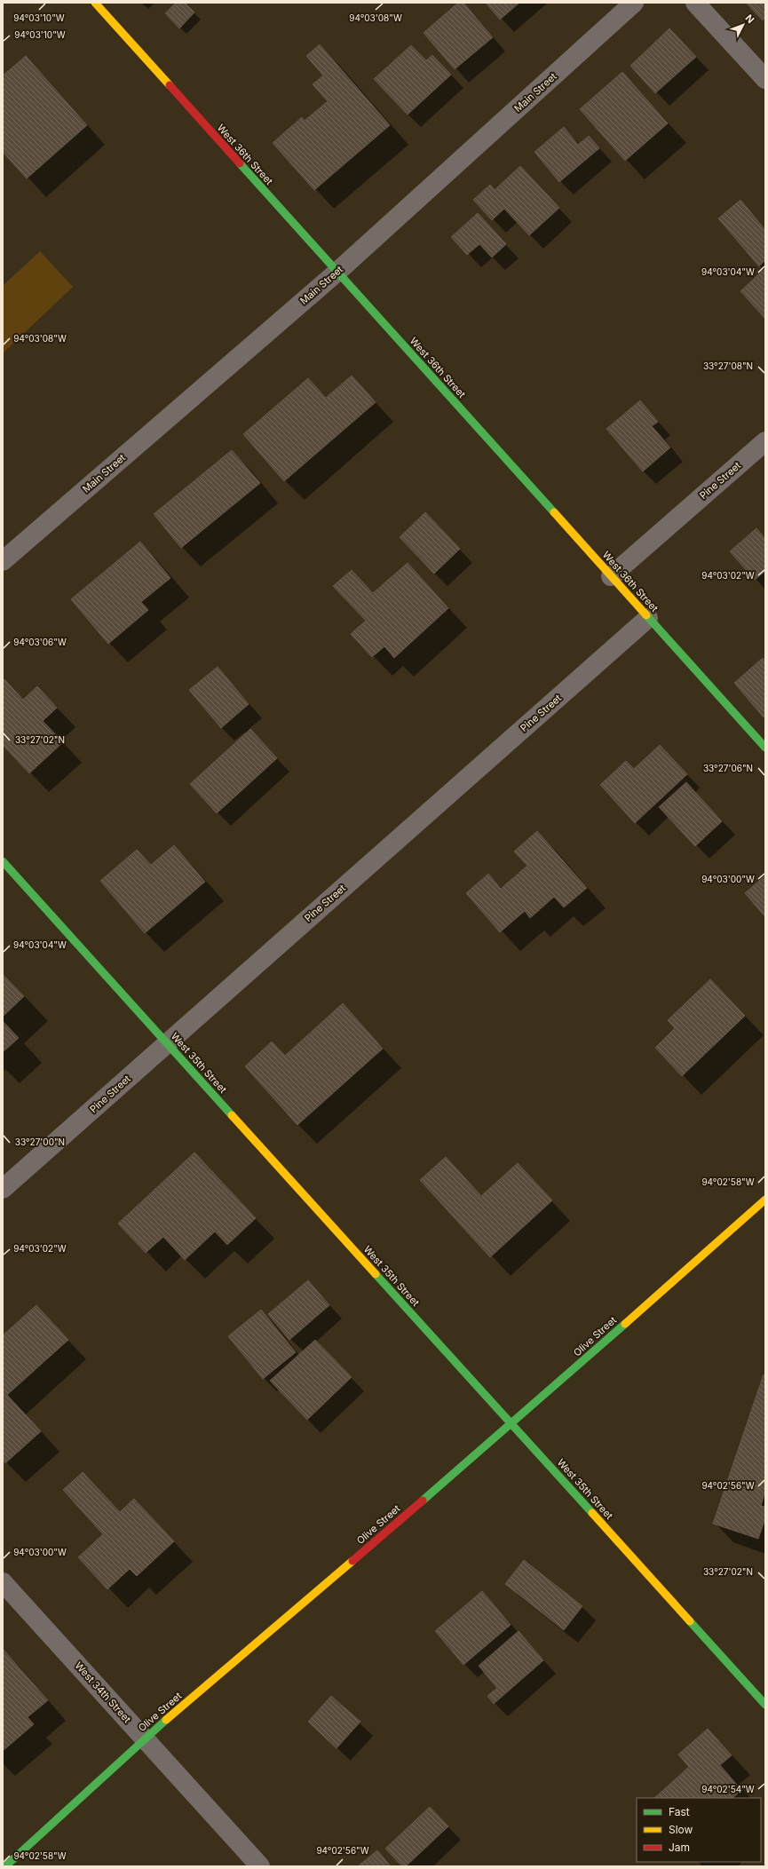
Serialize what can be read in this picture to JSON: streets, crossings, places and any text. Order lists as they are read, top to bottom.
{
  "streets": {
    "street": [
      "Main Street",
      "West 36th Street",
      "Pine Street",
      "West 35th Street",
      "Olive Street",
      "West 34th Street"
    ]
  },
  "crossings": [
    ["Main Street", "West 36th Street"],
    ["West 36th Street", "Pine Street"],
    ["Pine Street", "West 35th Street"],
    ["West 35th Street", "Olive Street"],
    ["Olive Street", "West 34th Street"]
  ],
  "legend": ["Fast", "Slow", "Jam"],
  "north": "top right",
  "coordinates": [
    "94°03'10\"W",
    "94°03'08\"W",
    "94°03'04\"W",
    "33°27'08\"N",
    "94°03'02\"W",
    "94°03'06\"W",
    "33°27'02\"N",
    "33°27'06\"N",
    "94°03'00\"W",
    "33°27'00\"N",
    "94°02'58\"W",
    "94°02'56\"W",
    "94°02'54\"W"
  ]
}
